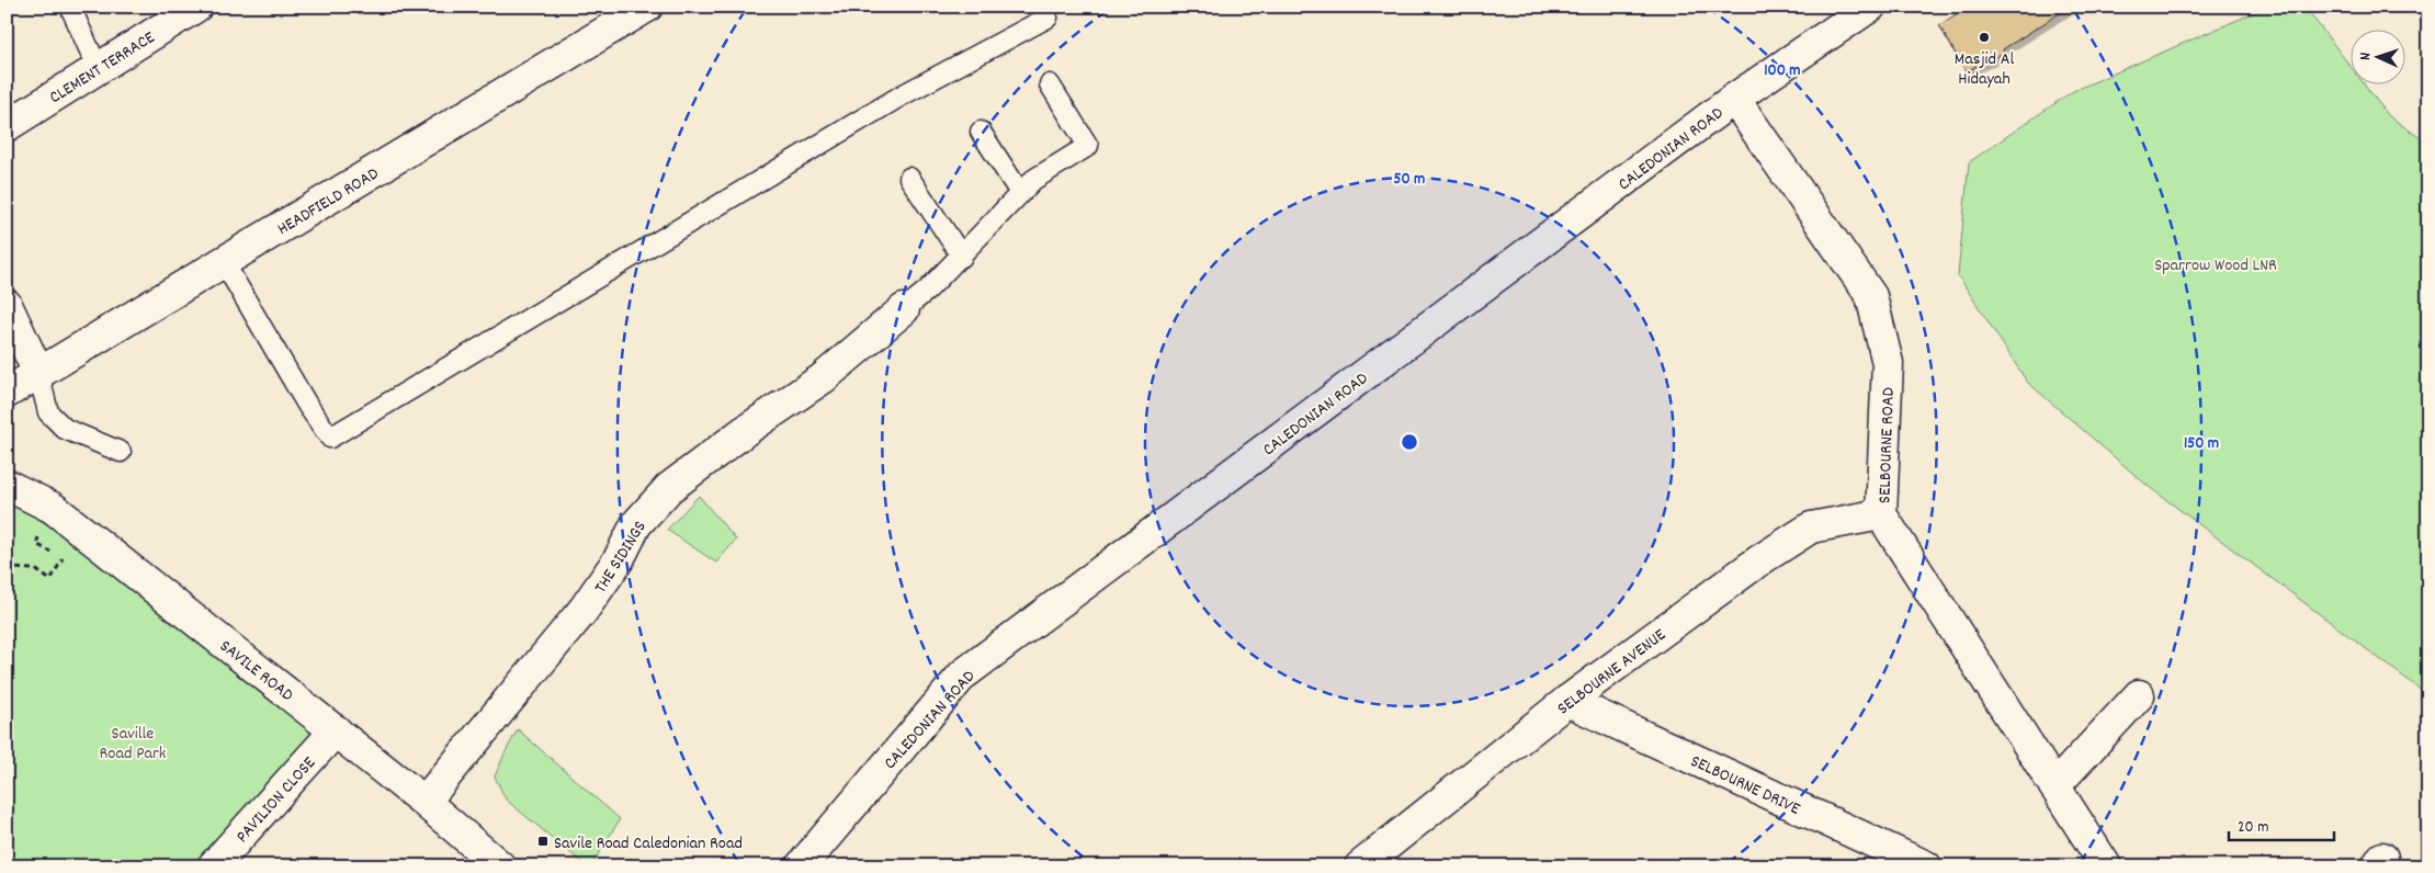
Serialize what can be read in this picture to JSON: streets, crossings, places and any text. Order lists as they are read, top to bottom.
{
  "streets": {
    "street": [
      "CLEMENT TERRACE",
      "CALEDONIAN ROAD",
      "HEADFIELD ROAD",
      "SELBOURNE ROAD",
      "THE SIDINGS",
      "SAVILE ROAD",
      "SELBOURNE AVENUE",
      "SELBOURNE DRIVE",
      "PAVILION CLOSE"
    ]
  },
  "crossings": [
    ["CALEDONIAN ROAD", "SELBOURNE ROAD"],
    ["SELBOURNE ROAD", "SELBOURNE AVENUE"],
    ["THE SIDINGS", "SAVILE ROAD"],
    ["SAVILE ROAD", "PAVILION CLOSE"],
    ["SELBOURNE AVENUE", "SELBOURNE DRIVE"]
  ],
  "parks": ["Sparrow Wood LNR", "Saville Road Park"],
  "places": {
    "other": ["Masjid Al Hidayah"],
    "transit": ["Savile Road Caledonian Road"]
  },
  "scale_bar": "20 m",
  "north": "left",
  "rings": ["100 m", "50 m", "150 m"]
}
